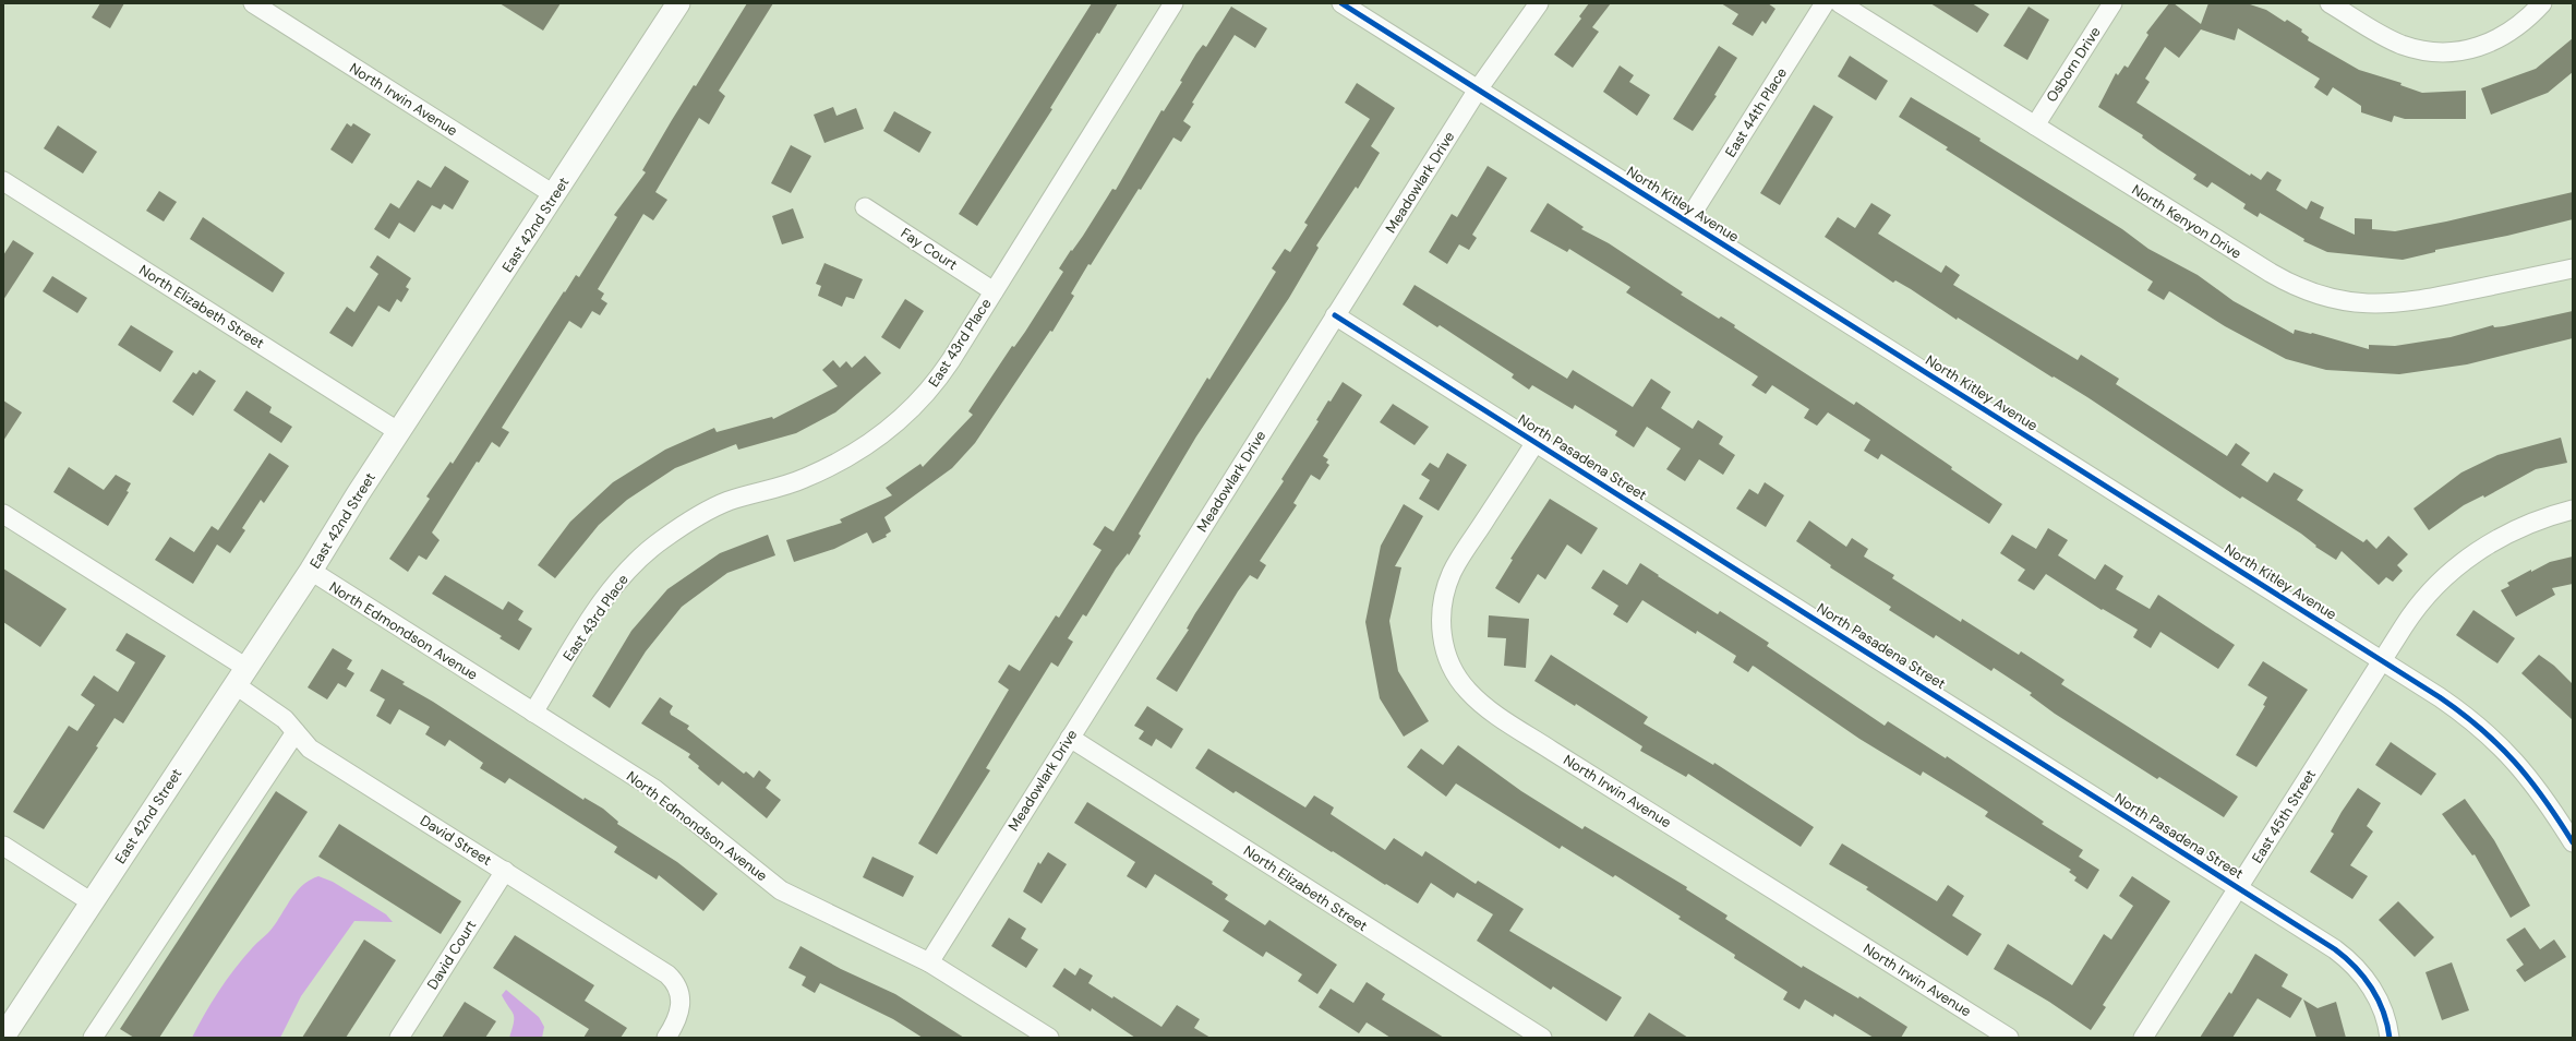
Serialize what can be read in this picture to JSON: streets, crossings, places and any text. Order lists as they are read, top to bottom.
{
  "streets": {
    "street": [
      "Osborn Drive",
      "North Irwin Avenue",
      "East 44th Place",
      "Meadowlark Drive",
      "North Kitley Avenue",
      "North Kenyon Drive",
      "East 42nd Street",
      "Fay Court",
      "North Elizabeth Street",
      "East 43rd Place",
      "North Pasadena Street",
      "North Edmondson Avenue",
      "East 45th Street",
      "David Street",
      "David Court"
    ]
  },
  "crossings": [
    ["Osborn Drive", "North Kenyon Drive"],
    ["North Irwin Avenue", "East 42nd Street"],
    ["North Irwin Avenue", "North Pasadena Street"],
    ["East 44th Place", "North Kitley Avenue"],
    ["Meadowlark Drive", "North Kitley Avenue"],
    ["Meadowlark Drive", "North Elizabeth Street"],
    ["Meadowlark Drive", "North Pasadena Street"],
    ["Meadowlark Drive", "North Edmondson Avenue"],
    ["North Kitley Avenue", "East 45th Street"],
    ["East 42nd Street", "North Elizabeth Street"],
    ["East 42nd Street", "North Edmondson Avenue"],
    ["East 42nd Street", "David Street"],
    ["Fay Court", "East 43rd Place"],
    ["East 43rd Place", "North Edmondson Avenue"],
    ["North Pasadena Street", "East 45th Street"],
    ["David Street", "David Court"]
  ]
}
